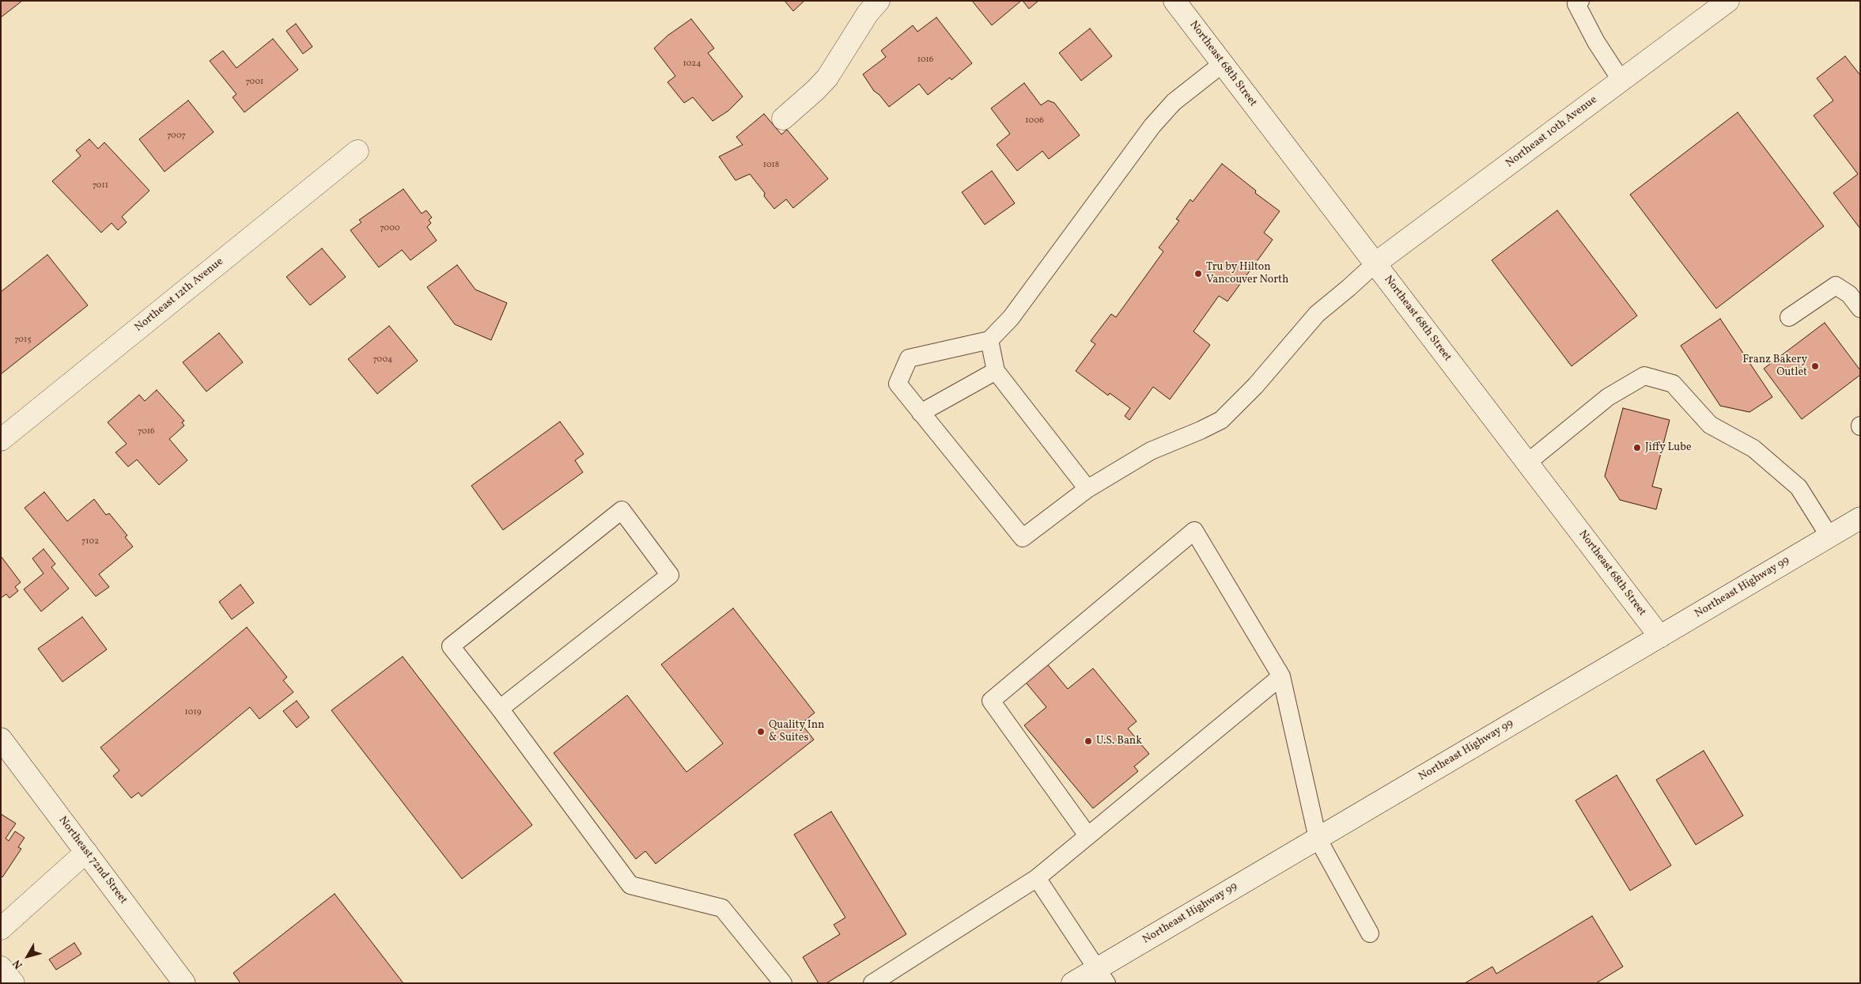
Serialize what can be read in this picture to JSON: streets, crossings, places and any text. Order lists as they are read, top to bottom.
{
  "streets": {
    "street": [
      "Northeast 68th Street",
      "Northeast 10th Avenue",
      "Northeast 12th Avenue",
      "Northeast Highway 99",
      "Northeast 72nd Street"
    ]
  },
  "crossings": [
    ["Northeast 68th Street", "Northeast 10th Avenue"],
    ["Northeast 68th Street", "Northeast Highway 99"]
  ],
  "places": [
    "Tru by Hilton Vancouver North",
    "Franz Bakery Outlet",
    "Jiffy Lube",
    "Quality Inn & Suites",
    "U.S. Bank"
  ],
  "house_numbers": [
    "1016",
    "1024",
    "7001",
    "1006",
    "7007",
    "1018",
    "7011",
    "7000",
    "7015",
    "7004",
    "7016",
    "7102",
    "1019"
  ],
  "north": "bottom left"
}
